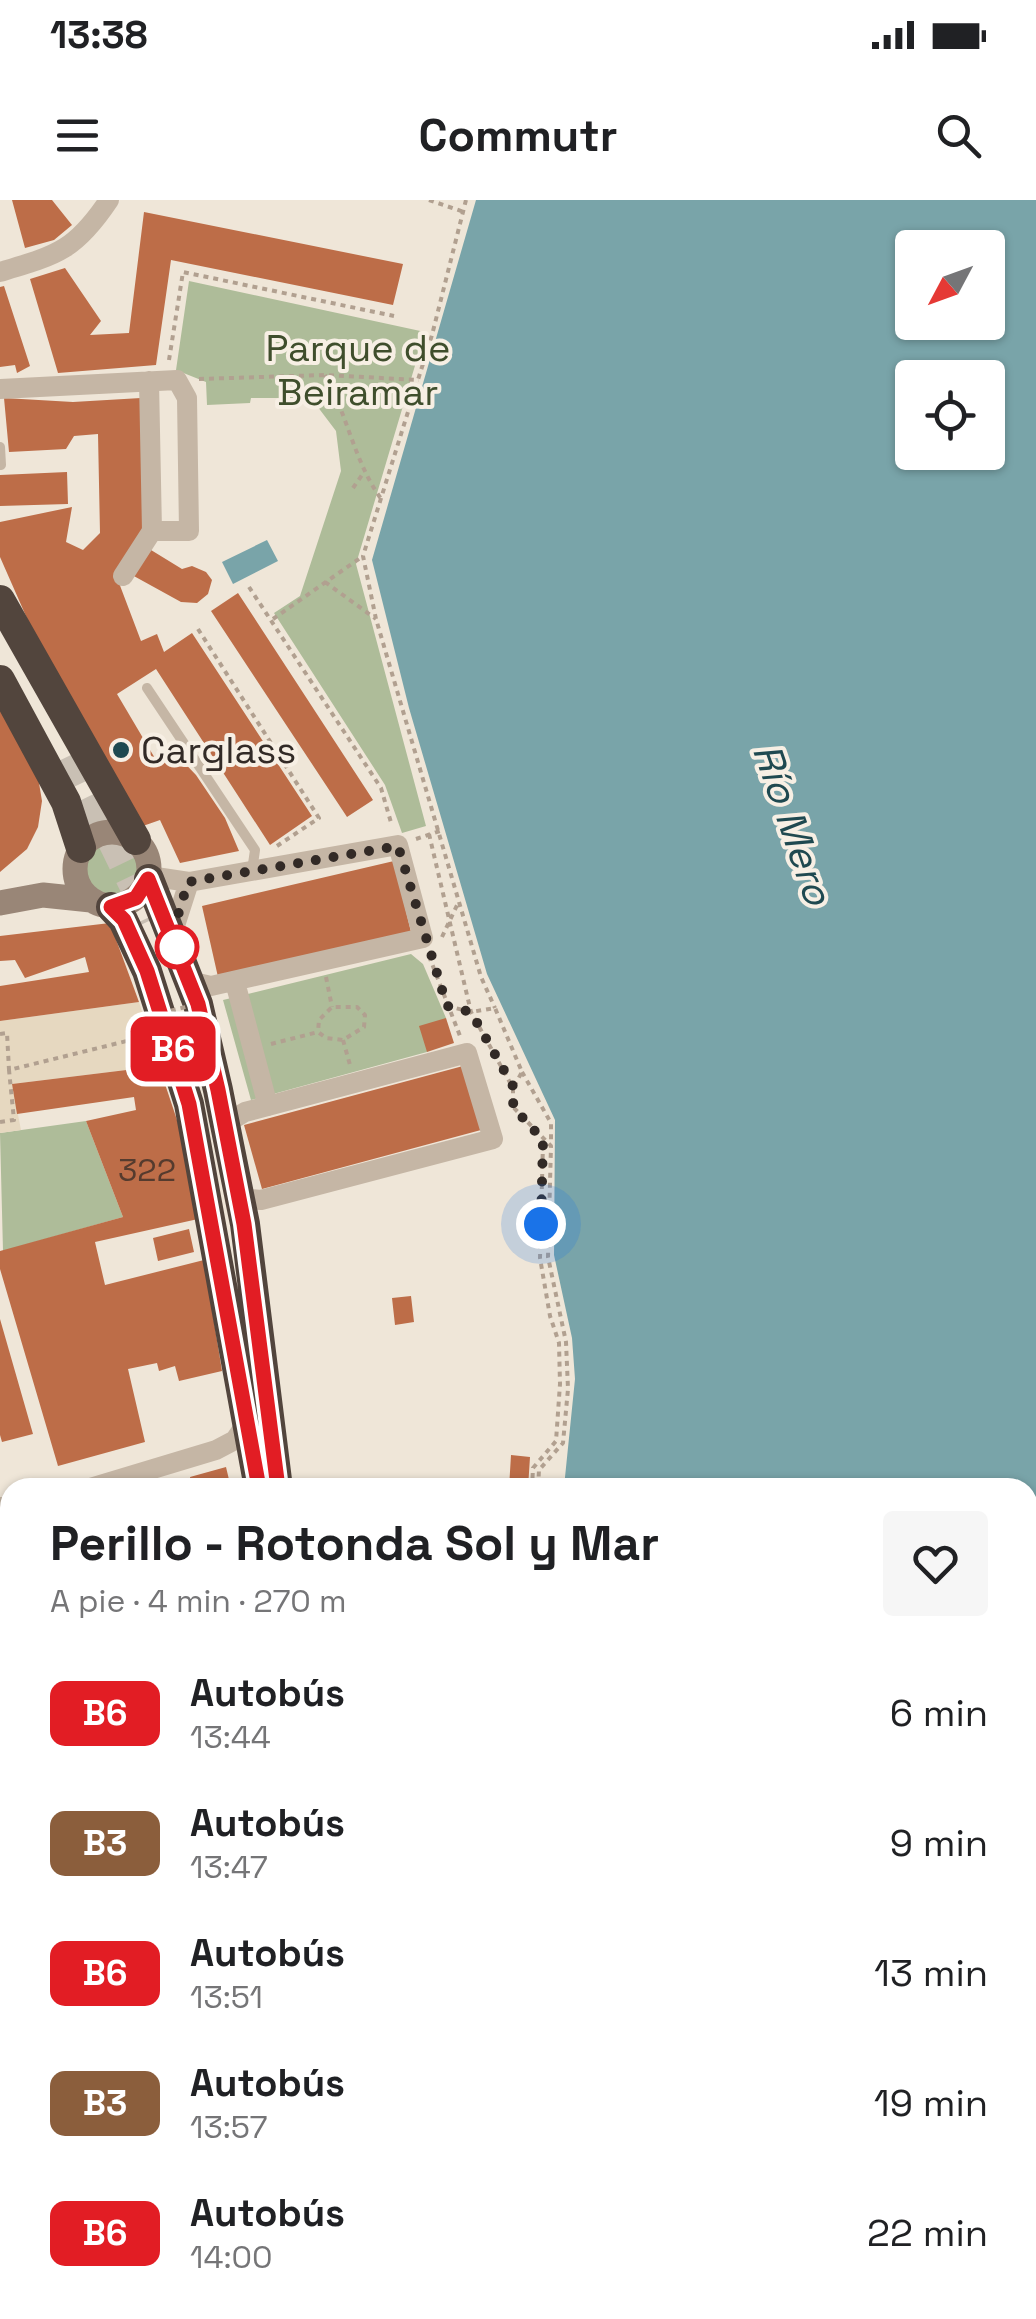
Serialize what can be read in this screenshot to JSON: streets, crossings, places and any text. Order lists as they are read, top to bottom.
{
  "water": ["Río Mero"],
  "parks": ["Parque de Beiramar"],
  "places": ["Carglass"],
  "lines": ["bus line B6"],
  "house_numbers": ["322"],
  "north": "bottom left",
  "page": {
    "status": "13:38",
    "header": "Commutr",
    "on_map": "B6",
    "heading": ["Perillo - Rotonda Sol y Mar", "A pie · 4 min · 270 m"],
    "list": [
      {
        "mark": "B6",
        "name": "Autobús",
        "note": "13:44",
        "value": "6 min"
      },
      {
        "mark": "B3",
        "name": "Autobús",
        "note": "13:47",
        "value": "9 min"
      },
      {
        "mark": "B6",
        "name": "Autobús",
        "note": "13:51",
        "value": "13 min"
      },
      {
        "mark": "B3",
        "name": "Autobús",
        "note": "13:57",
        "value": "19 min"
      },
      {
        "mark": "B6",
        "name": "Autobús",
        "note": "14:00",
        "value": "22 min"
      }
    ]
  }
}
